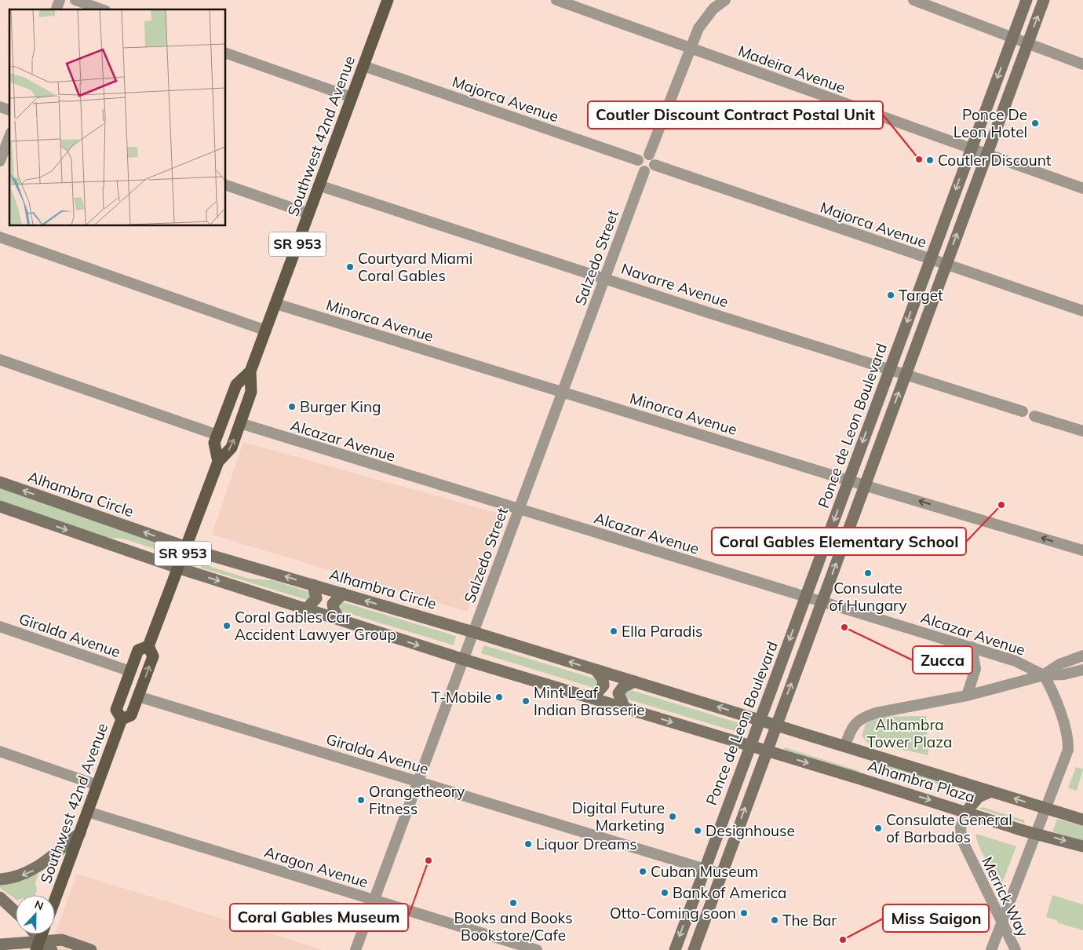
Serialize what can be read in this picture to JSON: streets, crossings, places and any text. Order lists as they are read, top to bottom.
{
  "streets": {
    "main road": ["Southwest 42nd Avenue", "SR 953"],
    "street": [
      "Madeira Avenue",
      "Majorca Avenue",
      "Salzedo Street",
      "Navarre Avenue",
      "Minorca Avenue",
      "Ponce de Leon Boulevard",
      "Alcazar Avenue",
      "Alhambra Circle",
      "Giralda Avenue",
      "Alhambra Plaza",
      "Aragon Avenue",
      "Merrick Way"
    ]
  },
  "crossings": [
    ["Madeira Avenue", "Ponce de Leon Boulevard"],
    ["Majorca Avenue", "Southwest 42nd Avenue"],
    ["Majorca Avenue", "Salzedo Street"],
    ["Majorca Avenue", "Ponce de Leon Boulevard"],
    ["Southwest 42nd Avenue", "Navarre Avenue"],
    ["Southwest 42nd Avenue", "Minorca Avenue"],
    ["Southwest 42nd Avenue", "Alcazar Avenue"],
    ["Southwest 42nd Avenue", "Alhambra Circle"],
    ["Southwest 42nd Avenue", "Giralda Avenue"],
    ["Southwest 42nd Avenue", "Aragon Avenue"],
    ["Salzedo Street", "Navarre Avenue"],
    ["Salzedo Street", "Minorca Avenue"],
    ["Salzedo Street", "Alcazar Avenue"],
    ["Salzedo Street", "Alhambra Circle"],
    ["Salzedo Street", "Giralda Avenue"],
    ["Salzedo Street", "Aragon Avenue"],
    ["Navarre Avenue", "Ponce de Leon Boulevard"],
    ["Minorca Avenue", "Ponce de Leon Boulevard"],
    ["Ponce de Leon Boulevard", "Alcazar Avenue"],
    ["Ponce de Leon Boulevard", "Alhambra Circle"],
    ["Ponce de Leon Boulevard", "Giralda Avenue"],
    ["Ponce de Leon Boulevard", "Alhambra Plaza"],
    ["Alhambra Circle", "Alhambra Plaza"],
    ["Alhambra Plaza", "Merrick Way"]
  ],
  "parks": ["Alhambra Tower Plaza"],
  "places": [
    "Ponce De Leon Hotel",
    "Coutler Discount Contract Postal Unit",
    "Coutler Discount",
    "Courtyard Miami Coral Gables",
    "Target",
    "Burger King",
    "Coral Gables Elementary School",
    "Consulate of Hungary",
    "Coral Gables Car Accident Lawyer Group",
    "Zucca",
    "Ella Paradis",
    "T-Mobile",
    "Mint Leaf Indian Brasserie",
    "Orangetheory Fitness",
    "Digital Future Marketing",
    "Consulate General of Barbados",
    "Designhouse",
    "Liquor Dreams",
    "Coral Gables Museum",
    "Cuban Museum",
    "Bank of America",
    "Books and Books Bookstore/Cafe",
    "Otto-Coming soon",
    "The Bar",
    "Miss Saigon"
  ],
  "north": "top"
}
